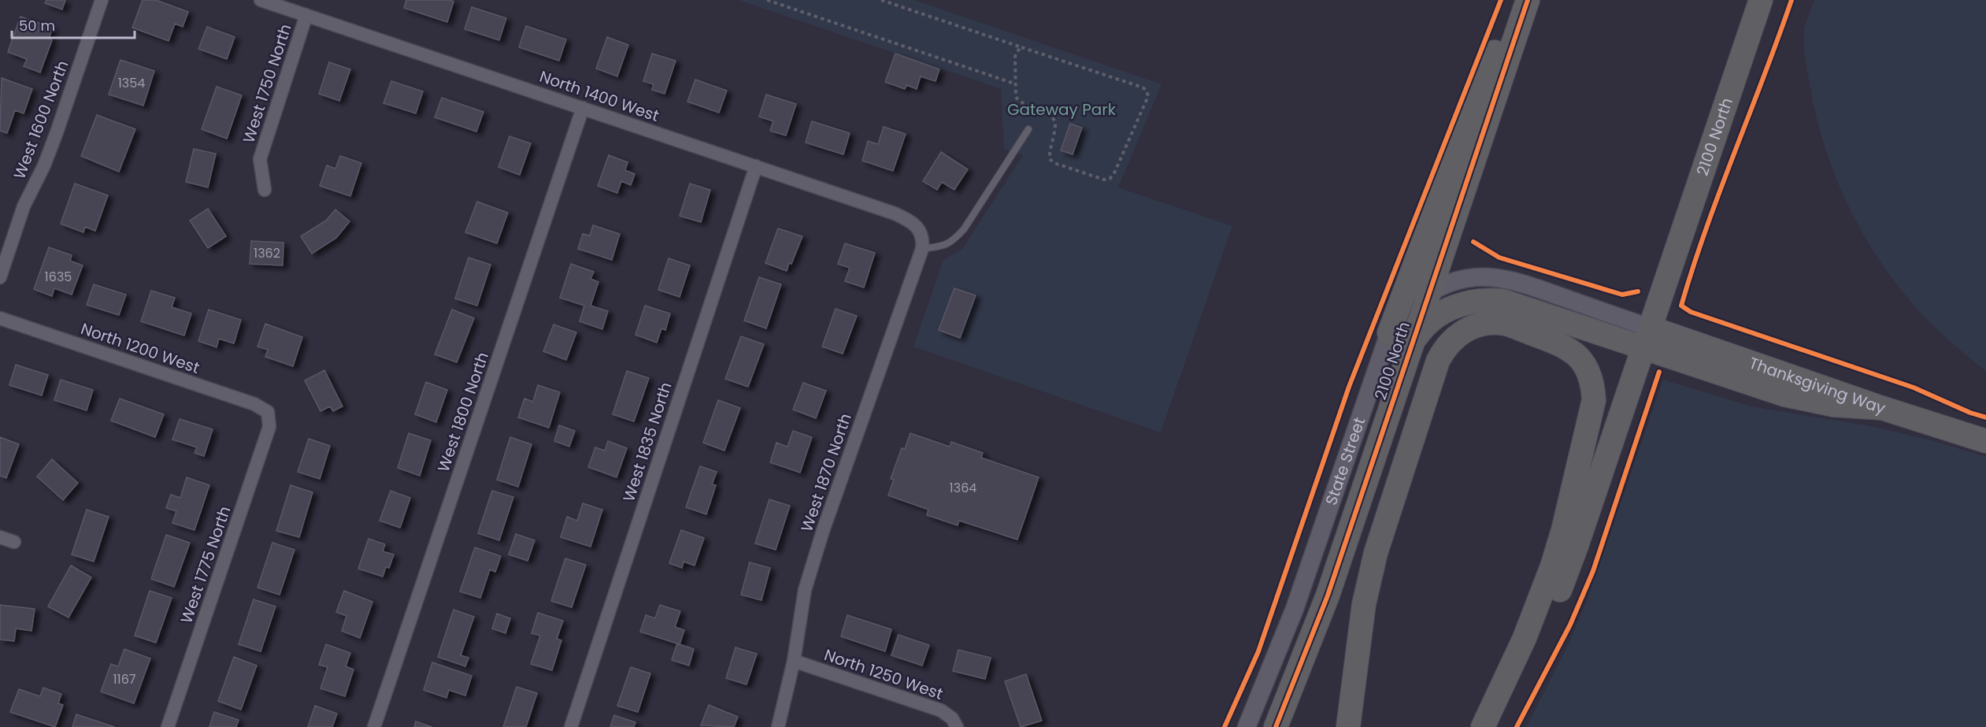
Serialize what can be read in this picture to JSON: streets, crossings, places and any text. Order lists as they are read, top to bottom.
{
  "streets": {
    "highway": ["2100 North", "Thanksgiving Way"],
    "main road": ["State Street"],
    "street": [
      "West 1750 North",
      "North 1400 West",
      "West 1600 North",
      "North 1200 West",
      "West 1800 North",
      "West 1835 North",
      "West 1870 North",
      "West 1775 North",
      "North 1250 West"
    ]
  },
  "crossings": [
    ["West 1750 North", "North 1400 West"],
    ["North 1400 West", "West 1800 North"],
    ["North 1400 West", "West 1835 North"],
    ["North 1400 West", "West 1870 North"],
    ["2100 North", "Thanksgiving Way"],
    ["2100 North", "State Street"],
    ["North 1200 West", "West 1775 North"],
    ["Thanksgiving Way", "State Street"],
    ["West 1870 North", "North 1250 West"]
  ],
  "parks": ["Gateway Park"],
  "house_numbers": [
    "1354",
    "1362",
    "1635",
    "1364",
    "1167"
  ],
  "scale_bar": "50 m"
}
